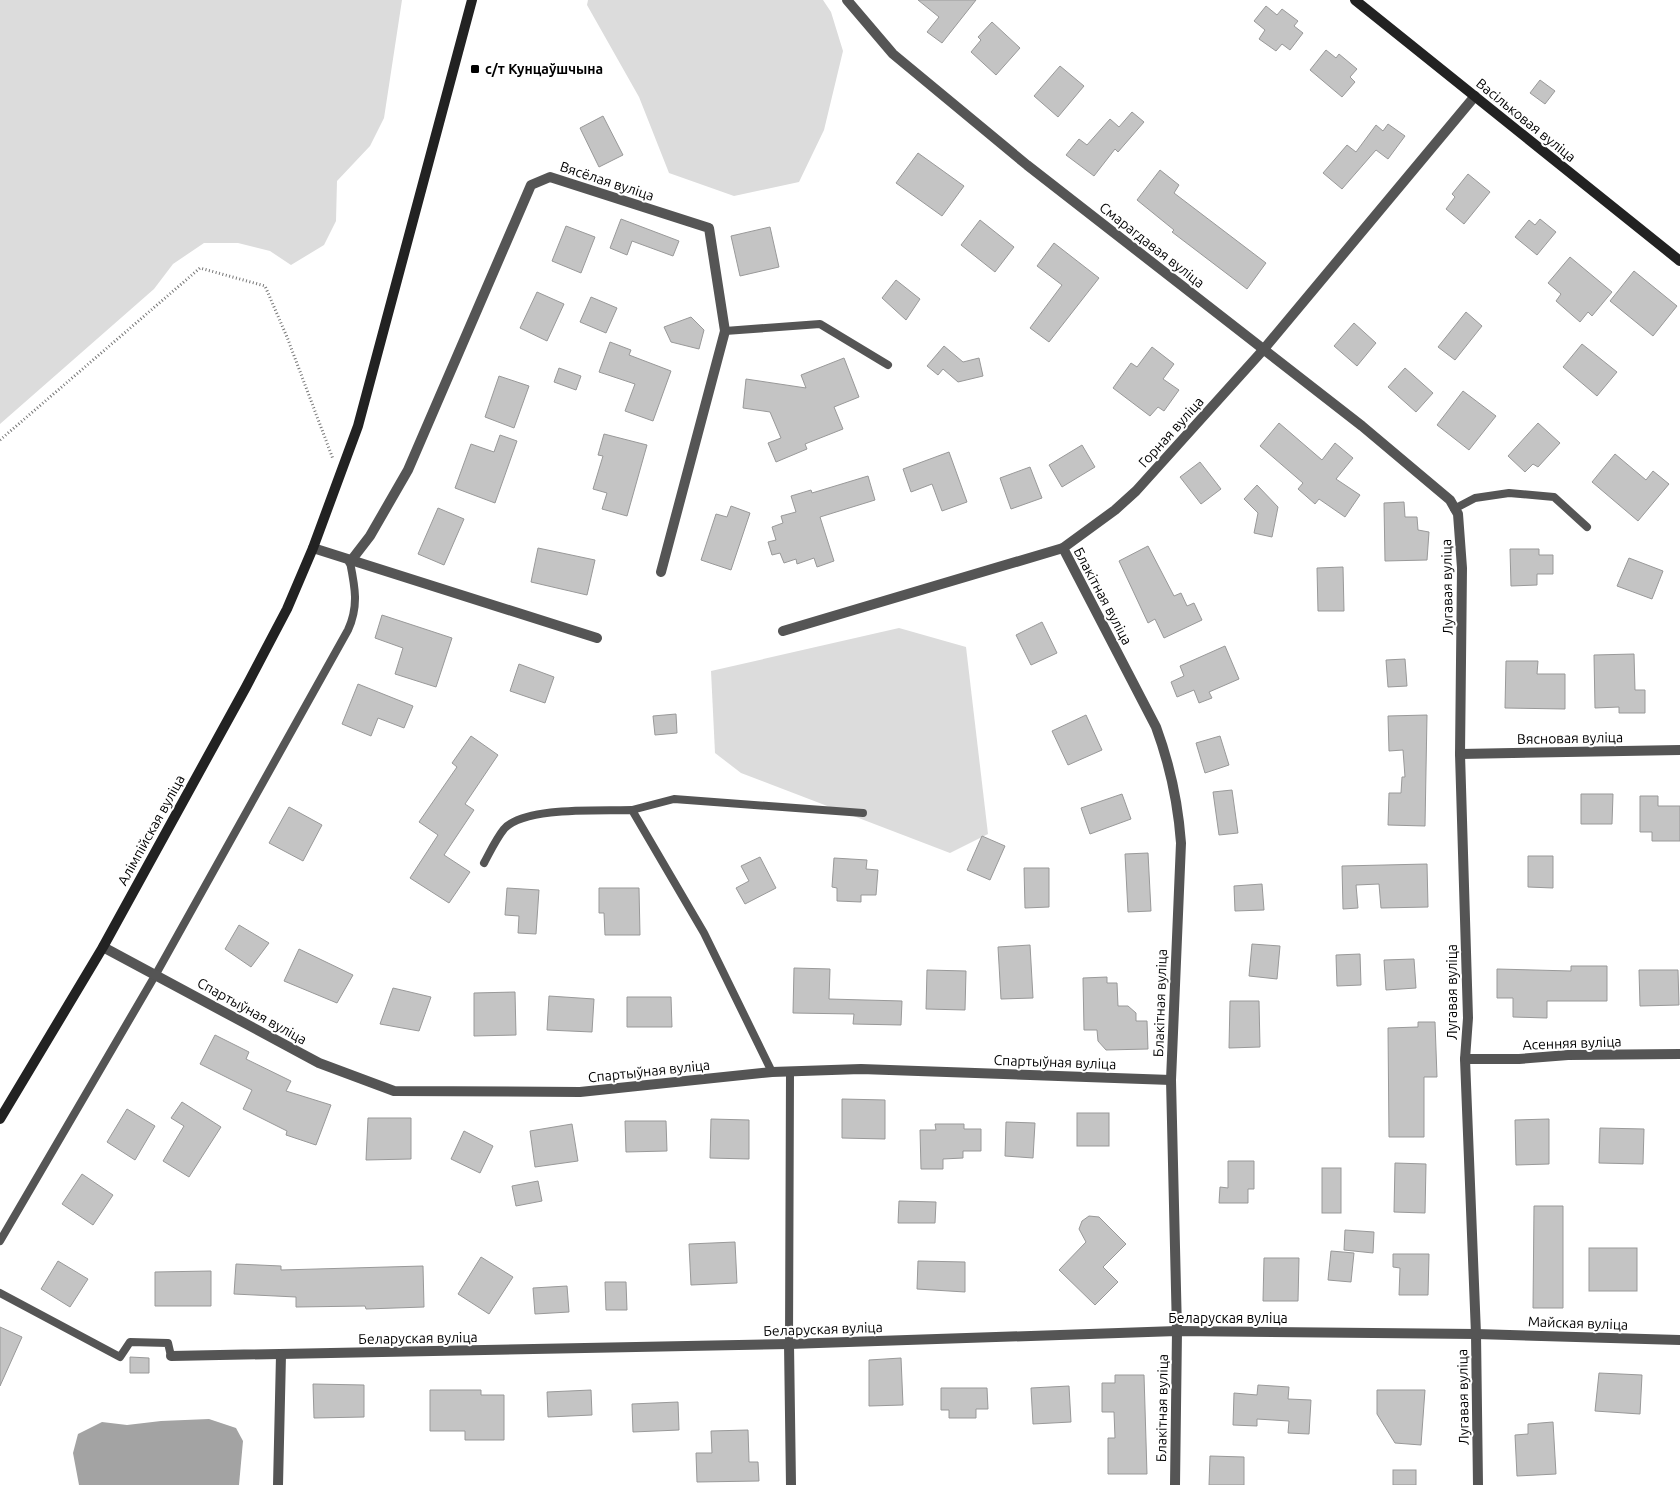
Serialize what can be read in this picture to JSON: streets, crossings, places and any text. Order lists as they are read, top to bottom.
{
  "streets": {
    "street": [
      "Васільковая вуліца",
      "Вясёлая вуліца",
      "Смарагдавая вуліца",
      "Горная вуліца",
      "Лугавая вуліца",
      "Блакітная вуліца",
      "Вясновая вуліца",
      "Алімпійская вуліца",
      "Спартыўная вуліца",
      "Асенняя вуліца",
      "Беларуская вуліца",
      "Майская вуліца"
    ]
  },
  "crossings": [
    ["Васільковая вуліца", "Горная вуліца"],
    ["Смарагдавая вуліца", "Горная вуліца"],
    ["Смарагдавая вуліца", "Лугавая вуліца"],
    ["Горная вуліца", "Блакітная вуліца"],
    ["Лугавая вуліца", "Вясновая вуліца"],
    ["Лугавая вуліца", "Асенняя вуліца"],
    ["Лугавая вуліца", "Беларуская вуліца"],
    ["Лугавая вуліца", "Майская вуліца"],
    ["Блакітная вуліца", "Спартыўная вуліца"],
    ["Блакітная вуліца", "Беларуская вуліца"],
    ["Алімпійская вуліца", "Спартыўная вуліца"],
    ["Беларуская вуліца", "Майская вуліца"]
  ],
  "places": {
    "transit": ["с/т Кунцаўшчына"]
  }
}
